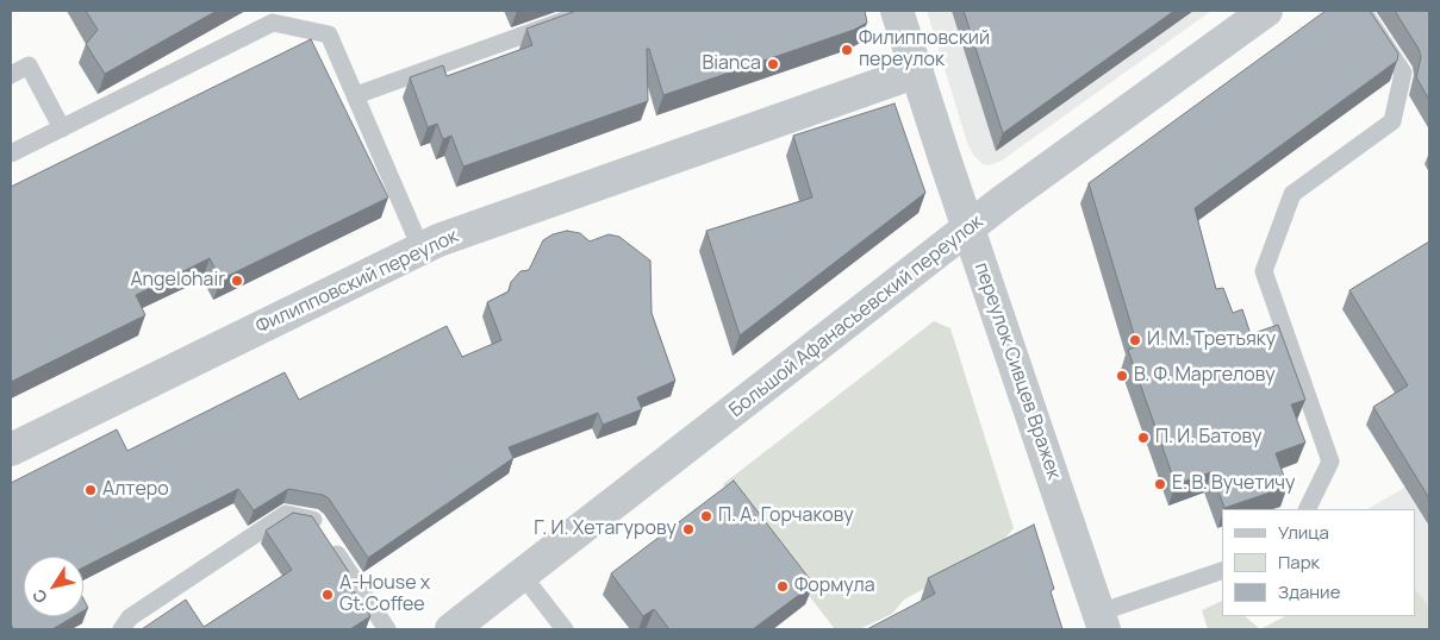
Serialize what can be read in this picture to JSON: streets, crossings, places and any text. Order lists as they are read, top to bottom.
{
  "streets": {
    "street": ["Филипповский переулок", "Большой Афанасьевский переулок", "переулок Сивцев Вражек"]
  },
  "crossings": [
    ["Филипповский переулок", "переулок Сивцев Вражек"],
    ["Большой Афанасьевский переулок", "переулок Сивцев Вражек"]
  ],
  "places": [
    "Филипповский переулок",
    "Bianca",
    "Angelohair",
    "И. М. Третьяку",
    "В. Ф. Маргелову",
    "П. И. Батову",
    "Е. В. Вучетичу",
    "Алтеро",
    "П. А. Горчакову",
    "Г. И. Хетагурову",
    "Формула",
    "A-House x Gt.Coffee"
  ],
  "legend": ["Улица", "Парк", "Здание"],
  "north": "bottom left"
}
